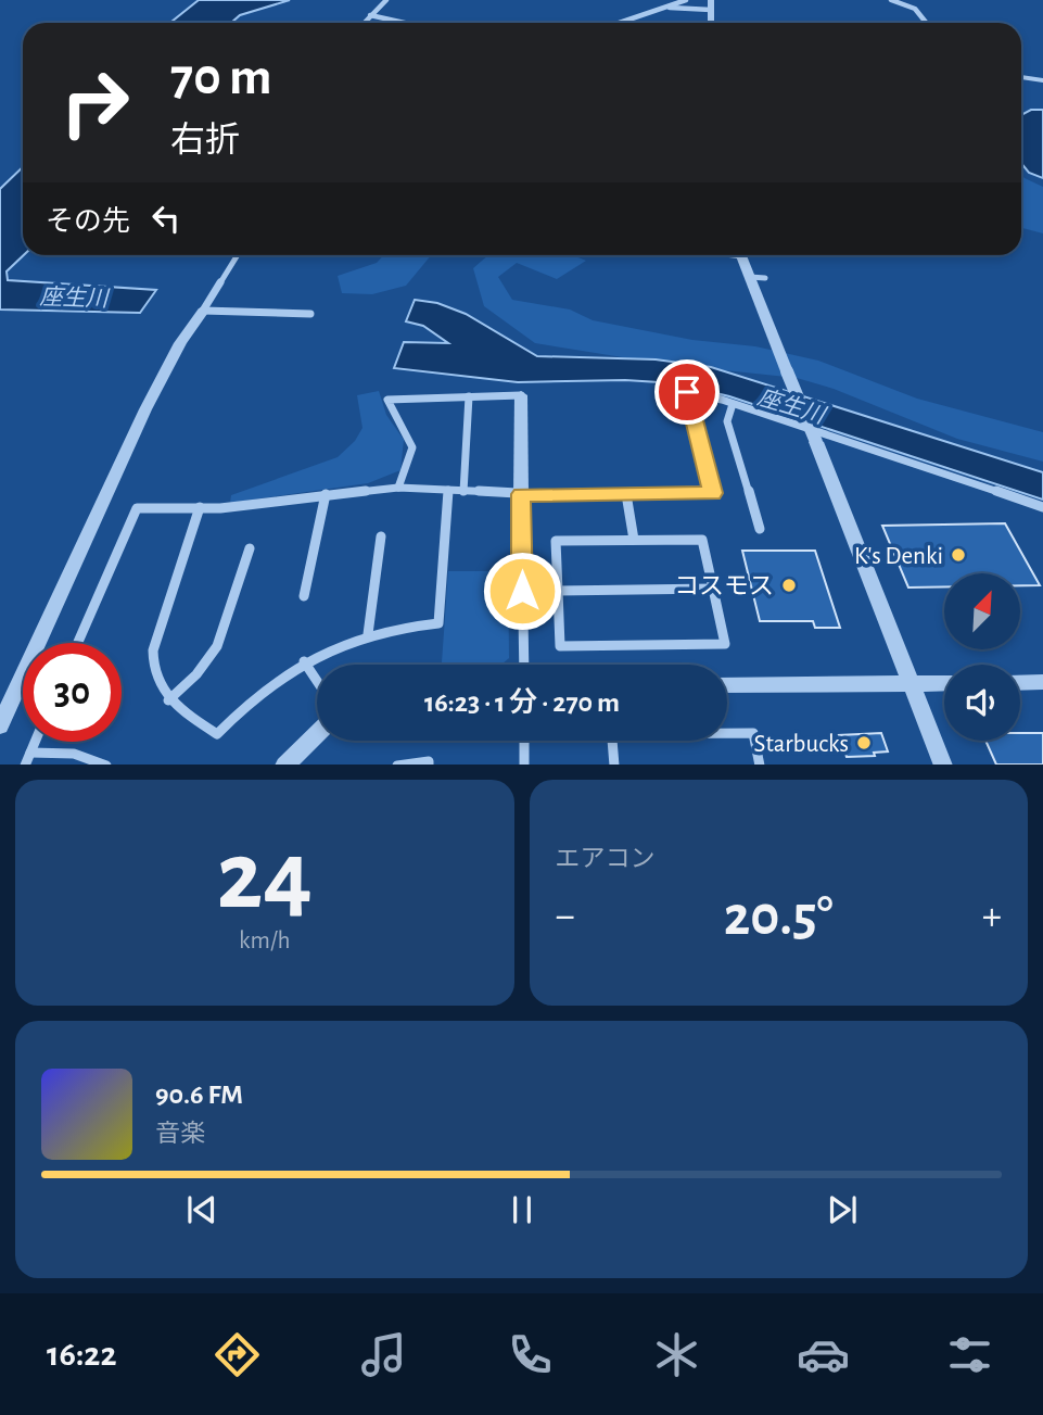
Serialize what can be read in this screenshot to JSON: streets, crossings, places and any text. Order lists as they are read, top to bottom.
{
  "water": ["座生川"],
  "places": ["K's Denki", "コスモス", "Starbucks"],
  "north": "top right",
  "page": {
    "turn": ["70 m", "右折"],
    "then": "その先",
    "limit": "30",
    "trip": "16:23 · 1 分 · 270 m",
    "tile": [
      ["24", "km/h"],
      "エアコン"
    ],
    "heat": ["−", "20.5°", "+"],
    "song": ["90.6 FM", "音楽"],
    "tabs": "16:22"
  }
}
